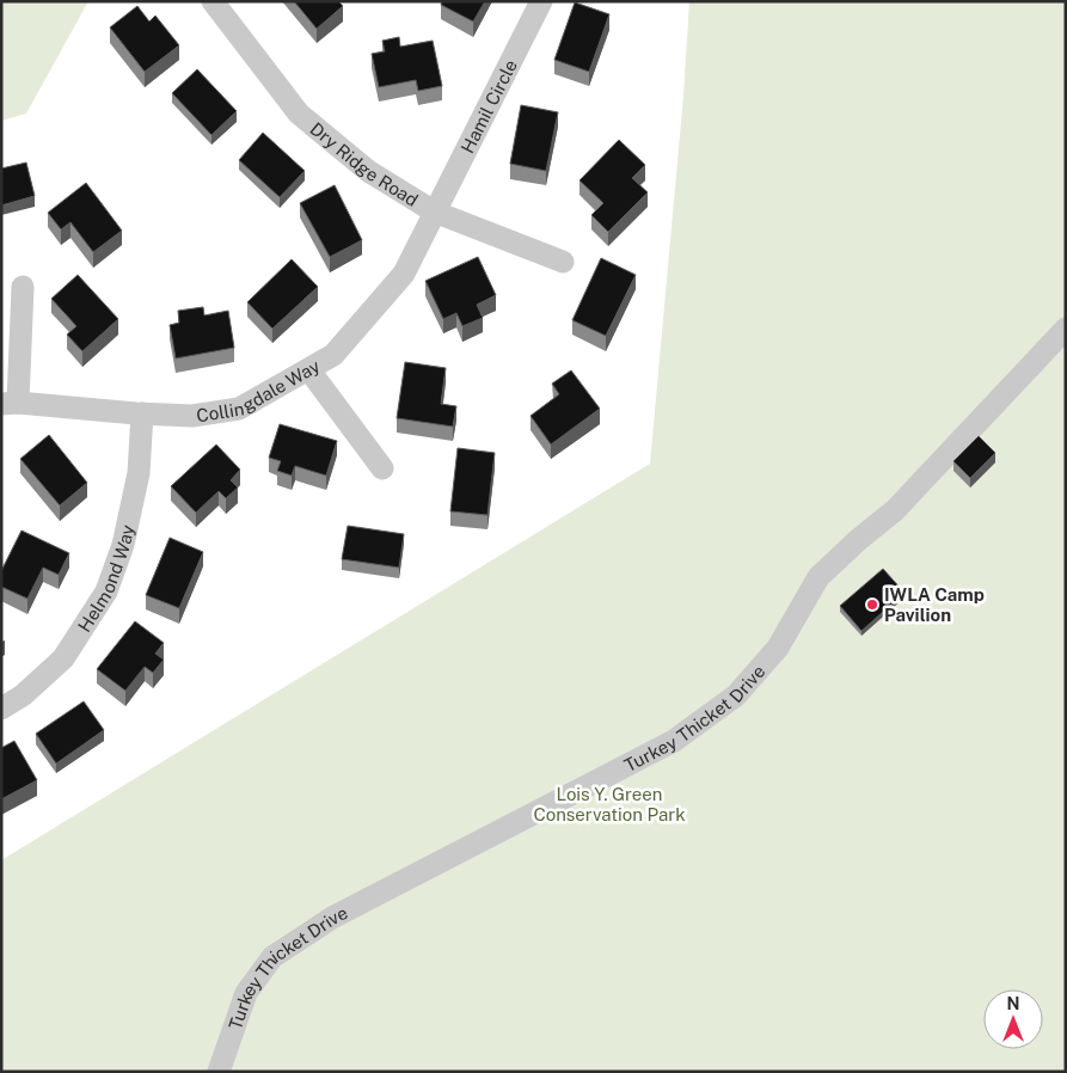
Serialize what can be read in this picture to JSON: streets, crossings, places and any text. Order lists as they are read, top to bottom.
{
  "streets": {
    "street": [
      "Hamil Circle",
      "Dry Ridge Road",
      "Collingdale Way",
      "Helmond Way",
      "Turkey Thicket Drive"
    ]
  },
  "crossings": [
    ["Hamil Circle", "Dry Ridge Road"],
    ["Hamil Circle", "Collingdale Way"],
    ["Dry Ridge Road", "Collingdale Way"],
    ["Collingdale Way", "Helmond Way"]
  ],
  "parks": ["Lois Y. Green Conservation Park"],
  "places": ["IWLA Camp Pavilion"],
  "north": "top"
}
